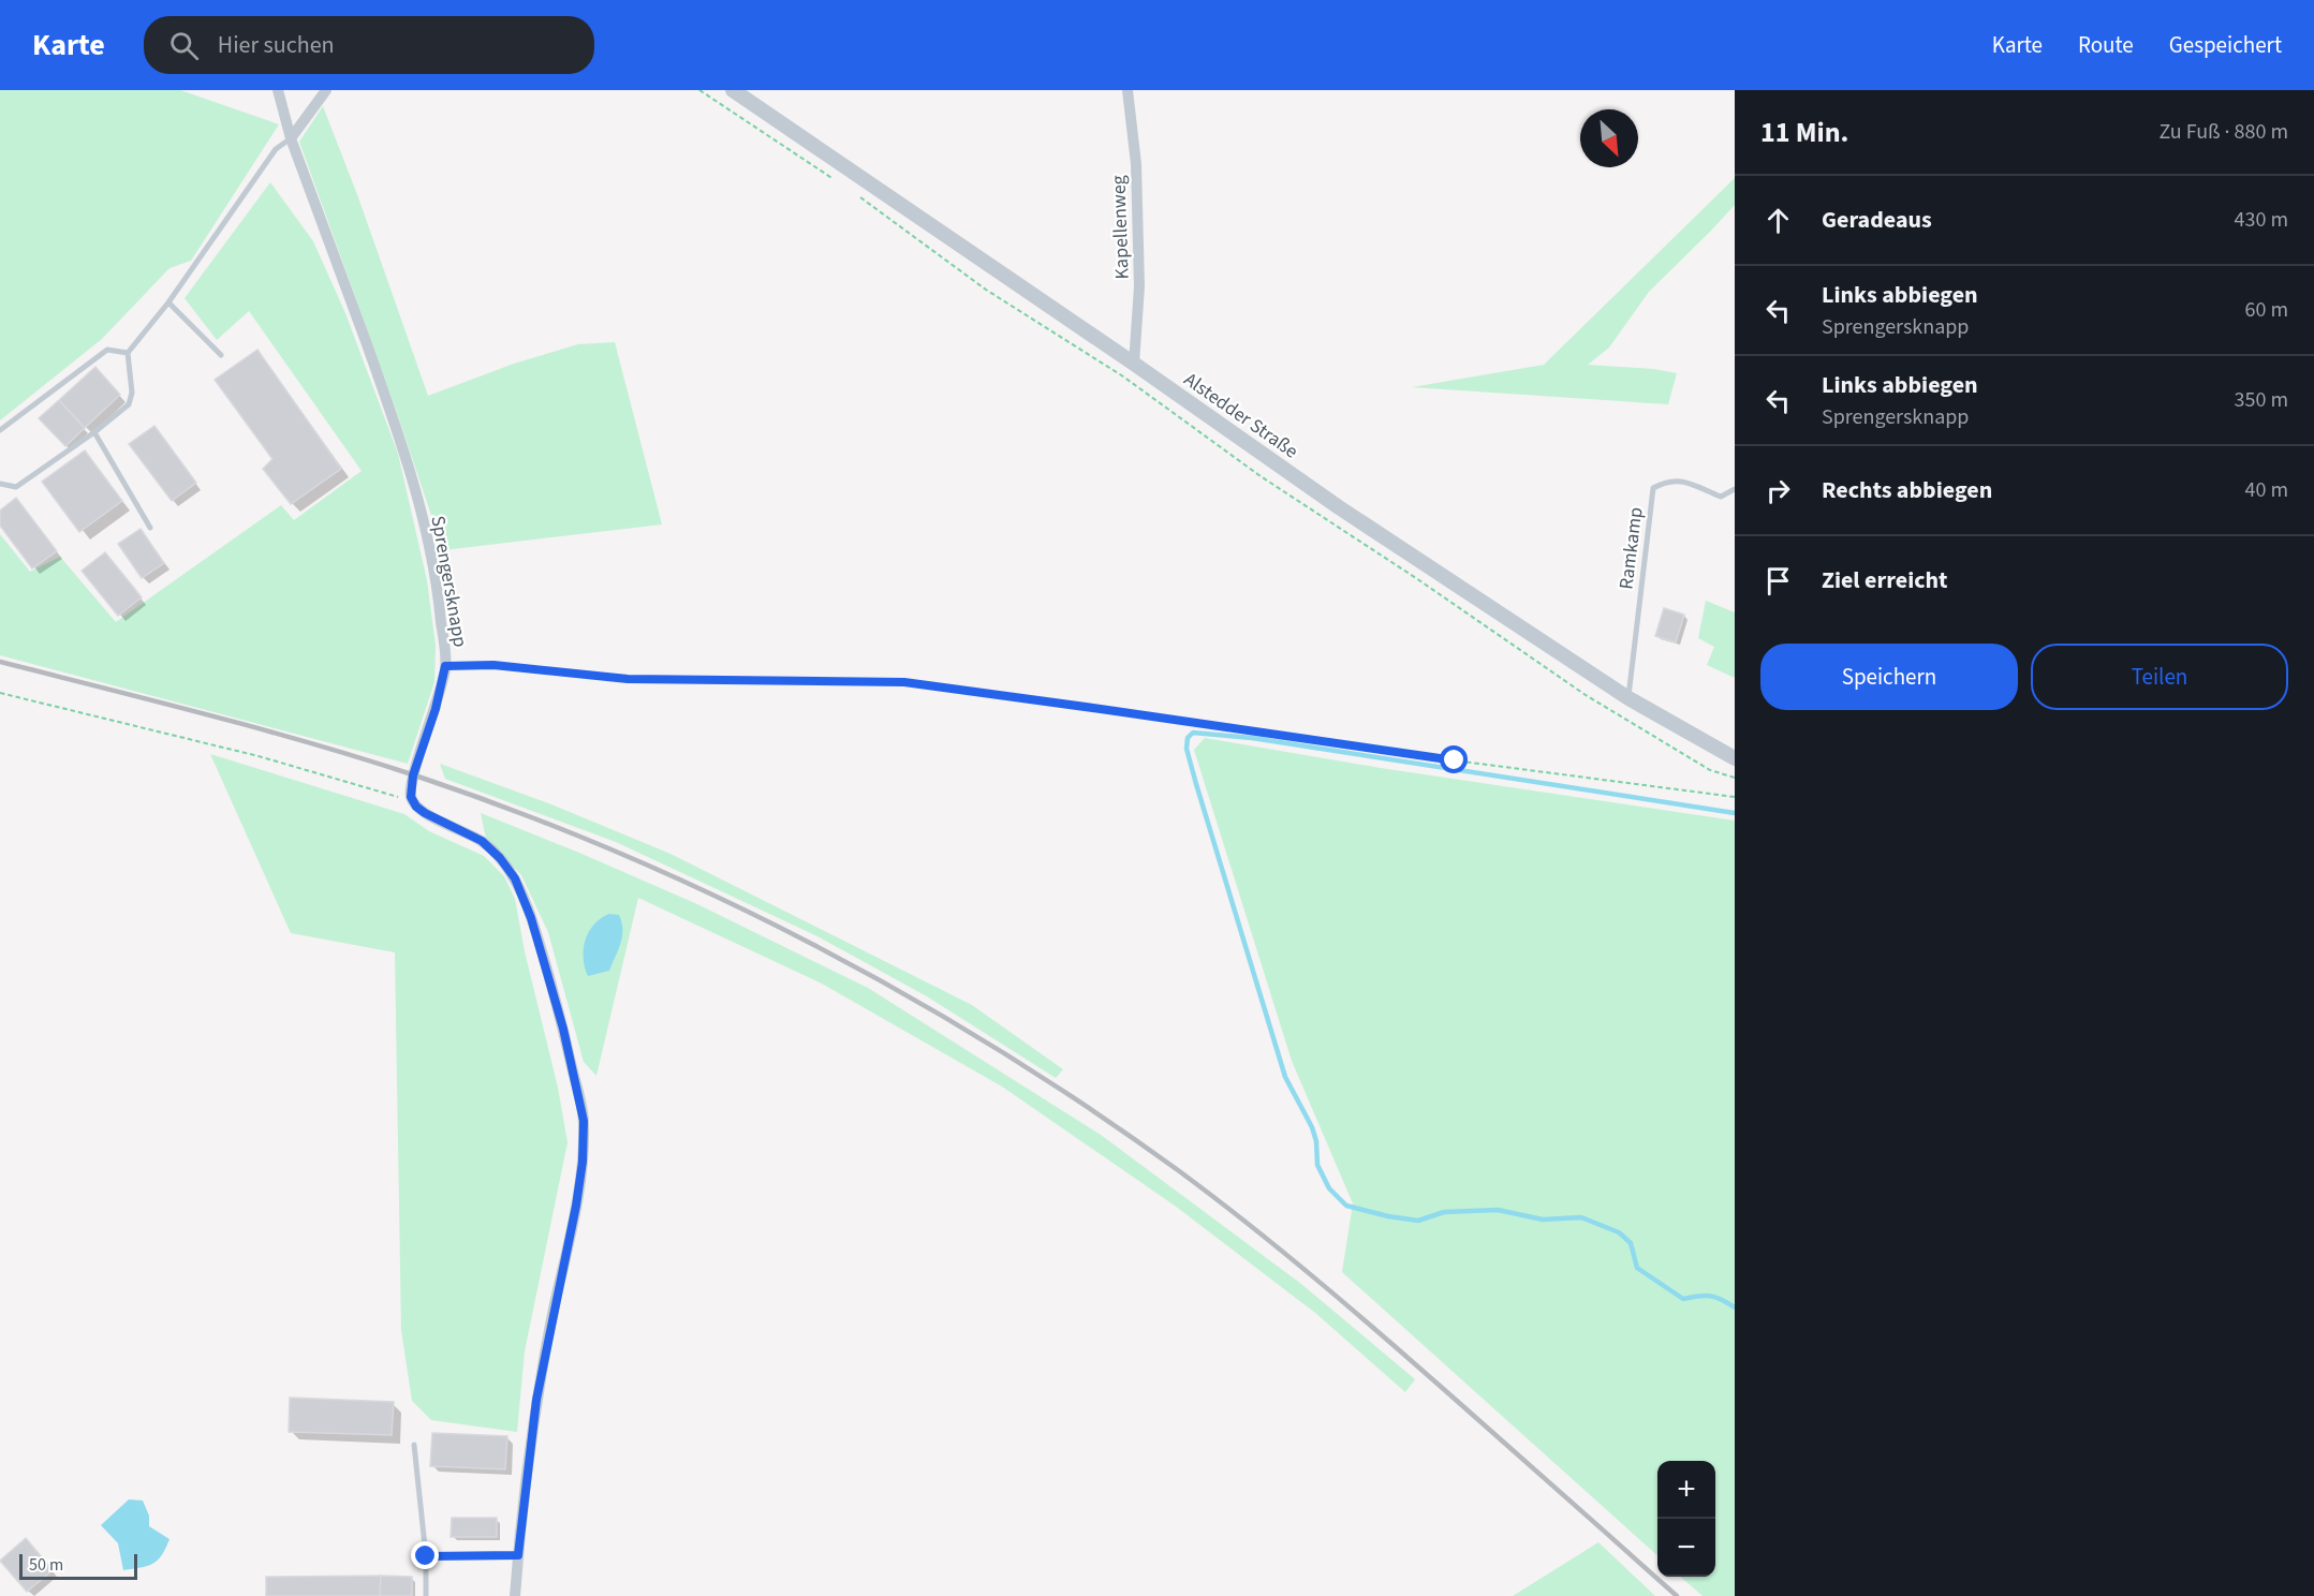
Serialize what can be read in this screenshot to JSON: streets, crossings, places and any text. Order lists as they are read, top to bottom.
{
  "streets": {
    "street": ["Kapellenweg", "Alstedder Straße", "Sprengersknapp"],
    "lane": ["Ramkamp"]
  },
  "crossings": [
    ["Kapellenweg", "Alstedder Straße"],
    ["Alstedder Straße", "Ramkamp"]
  ],
  "scale_bar": "50 m",
  "north": "bottom right",
  "page": {
    "header": "Karte",
    "search": "Hier suchen",
    "nav": ["Karte", "Route", "Gespeichert"],
    "heading": ["11 Min.", "Zu Fuß · 880 m"],
    "list": [
      ["Geradeaus", "430 m"],
      ["Links abbiegen", "Sprengersknapp", "60 m"],
      ["Links abbiegen", "Sprengersknapp", "350 m"],
      ["Rechts abbiegen", "40 m"],
      "Ziel erreicht"
    ],
    "buttons": ["Speichern", "Teilen"],
    "map_buttons": ["+", "−"],
    "scale": "50 m"
  }
}
